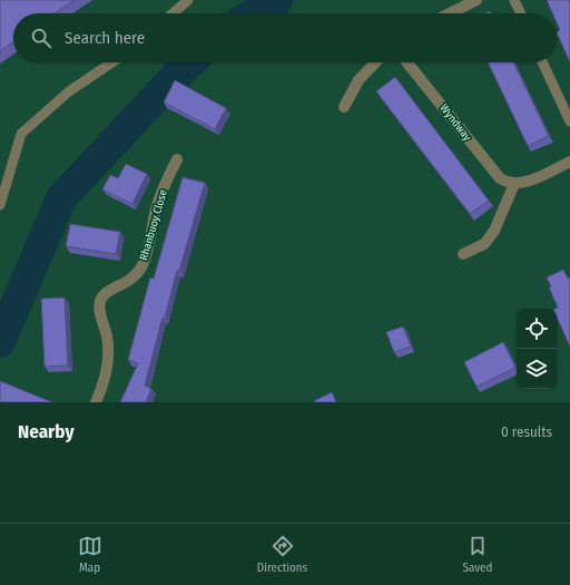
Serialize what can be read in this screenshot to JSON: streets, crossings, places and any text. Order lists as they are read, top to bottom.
{
  "streets": {
    "street": ["Wyndway", "Rhanbuoy Close"]
  },
  "page": {
    "search": "Search here",
    "heading": ["Nearby", "0 results"],
    "nav": ["Map", "Directions", "Saved"]
  }
}
